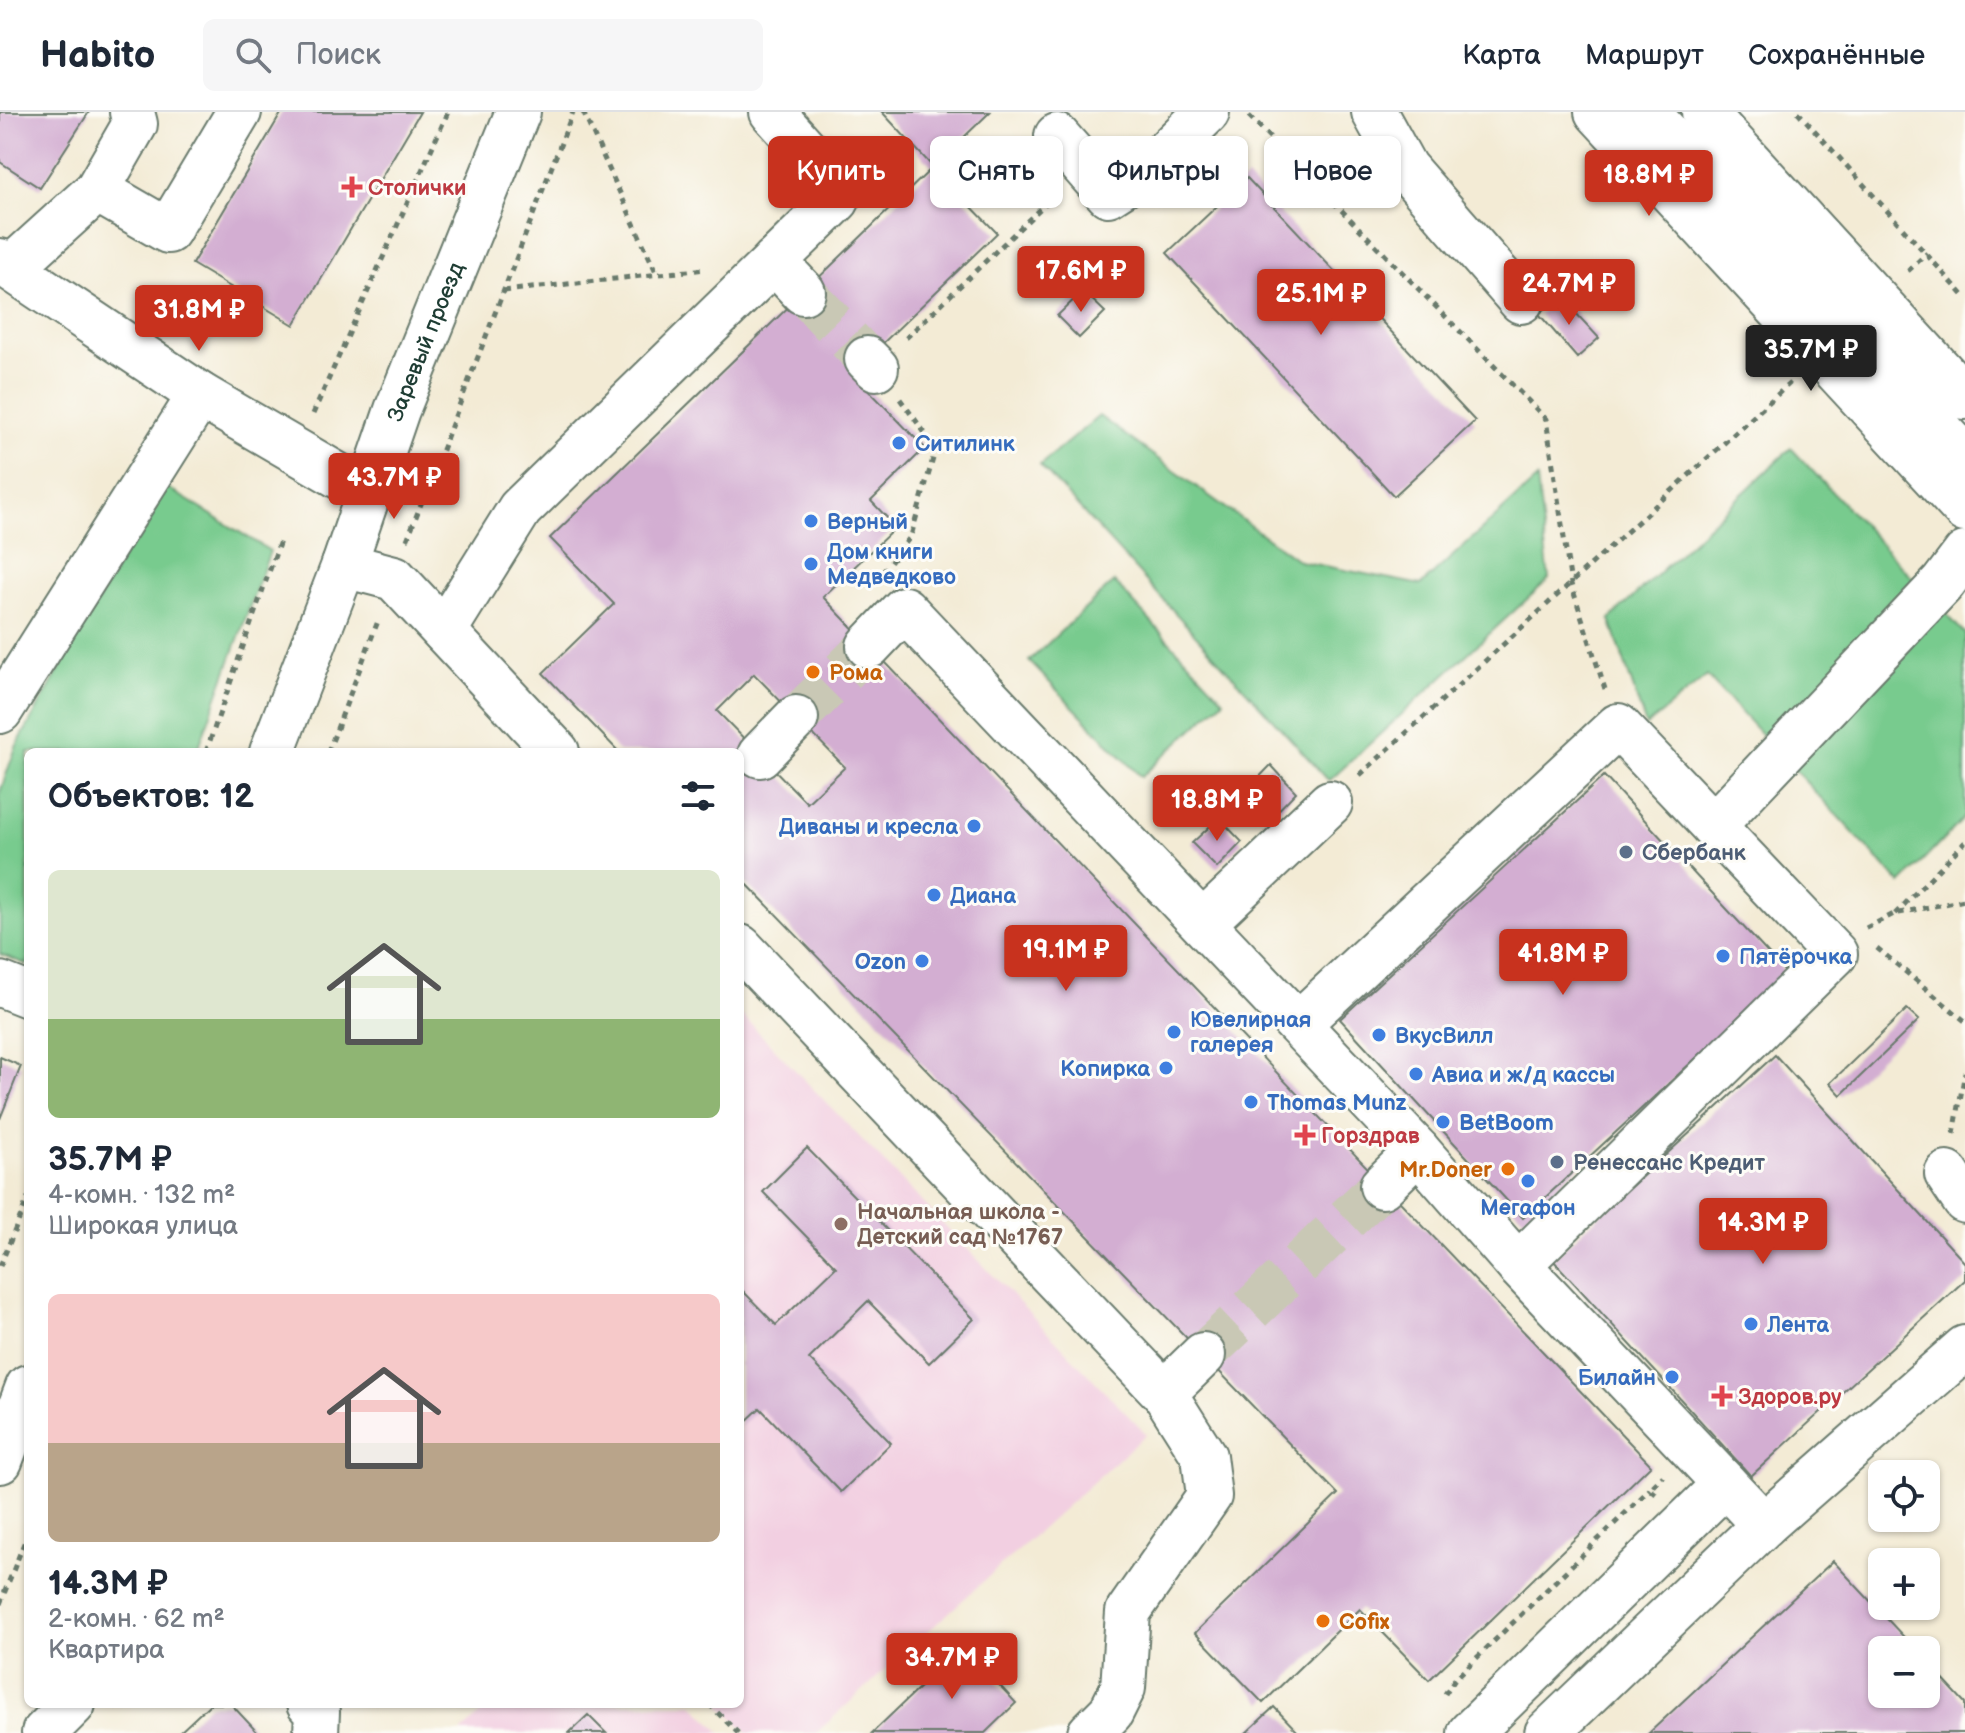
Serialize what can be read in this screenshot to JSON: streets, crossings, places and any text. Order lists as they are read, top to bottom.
{
  "streets": {
    "street": ["Заревый проезд"]
  },
  "places": {
    "health": ["Столички", "Горздрав", "Здоров.ру"],
    "other": [
      "Ситилинк",
      "Верный",
      "Дом книги Медведково",
      "Рома",
      "Диваны и кресла",
      "Сбербанк",
      "Диана",
      "Пятёрочка",
      "Ozon",
      "Ювелирная галерея",
      "ВкусВилл",
      "Копирка",
      "Авиа и ж/д кассы",
      "Thomas Munz",
      "BetBoom",
      "Ренессанс Кредит",
      "Mr.Doner",
      "Мегафон",
      "Начальная школа - Детский сад №1767",
      "Лента",
      "Билайн",
      "Cofix"
    ]
  },
  "page": {
    "header": "Habito",
    "search": "Поиск",
    "nav": ["Карта", "Маршрут", "Сохранённые"],
    "chip": [
      "Купить",
      "Снять",
      "Фильтры",
      "Новое"
    ],
    "price": [
      "18.8M ₽",
      "17.6M ₽",
      "24.7M ₽",
      "25.1M ₽",
      "31.8M ₽",
      "35.7M ₽",
      "43.7M ₽",
      "18.8M ₽",
      "19.1M ₽",
      "41.8M ₽",
      "14.3M ₽",
      "34.7M ₽"
    ],
    "heading": "Объектов: 12",
    "list": [
      {
        "name": "35.7M ₽",
        "note": "4-комн. · 132 m² · Широкая улица"
      },
      {
        "name": "14.3M ₽",
        "note": "2-комн. · 62 m² · Квартира"
      }
    ],
    "map_buttons": ["+", "−"]
  }
}
